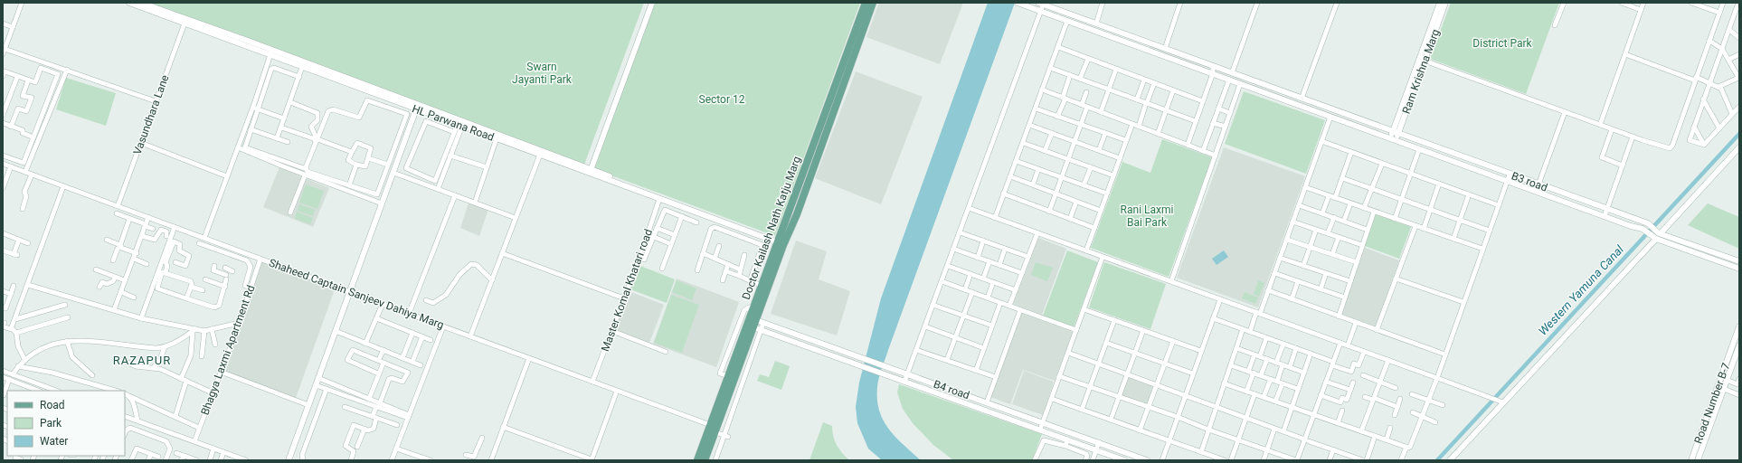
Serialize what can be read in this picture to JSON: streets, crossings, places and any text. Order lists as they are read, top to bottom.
{
  "streets": {
    "main road": ["Doctor Kailash Nath Katju Marg"],
    "street": [
      "Ram Krishna Marg",
      "Vasundhara Lane",
      "HL Parwana Road",
      "B3 road",
      "Master Komal Khatari road",
      "Shaheed Captain Sanjeev Dahiya Marg",
      "Bhagya Laxmi Apartment Rd",
      "B4 road",
      "Road Number B-7"
    ]
  },
  "crossings": [
    ["Ram Krishna Marg", "B3 road"],
    ["Vasundhara Lane", "HL Parwana Road"],
    ["Vasundhara Lane", "Shaheed Captain Sanjeev Dahiya Marg"],
    ["HL Parwana Road", "Doctor Kailash Nath Katju Marg"],
    ["HL Parwana Road", "Master Komal Khatari road"],
    ["Doctor Kailash Nath Katju Marg", "Shaheed Captain Sanjeev Dahiya Marg"],
    ["Doctor Kailash Nath Katju Marg", "B4 road"],
    ["Master Komal Khatari road", "Shaheed Captain Sanjeev Dahiya Marg"],
    ["Shaheed Captain Sanjeev Dahiya Marg", "Bhagya Laxmi Apartment Rd"]
  ],
  "districts": ["RAZAPUR"],
  "water": ["Western Yamuna Canal"],
  "parks": [
    "District Park",
    "Swarn Jayanti Park",
    "Sector 12",
    "Rani Laxmi Bai Park"
  ],
  "legend": ["Road", "Park", "Water"]
}
